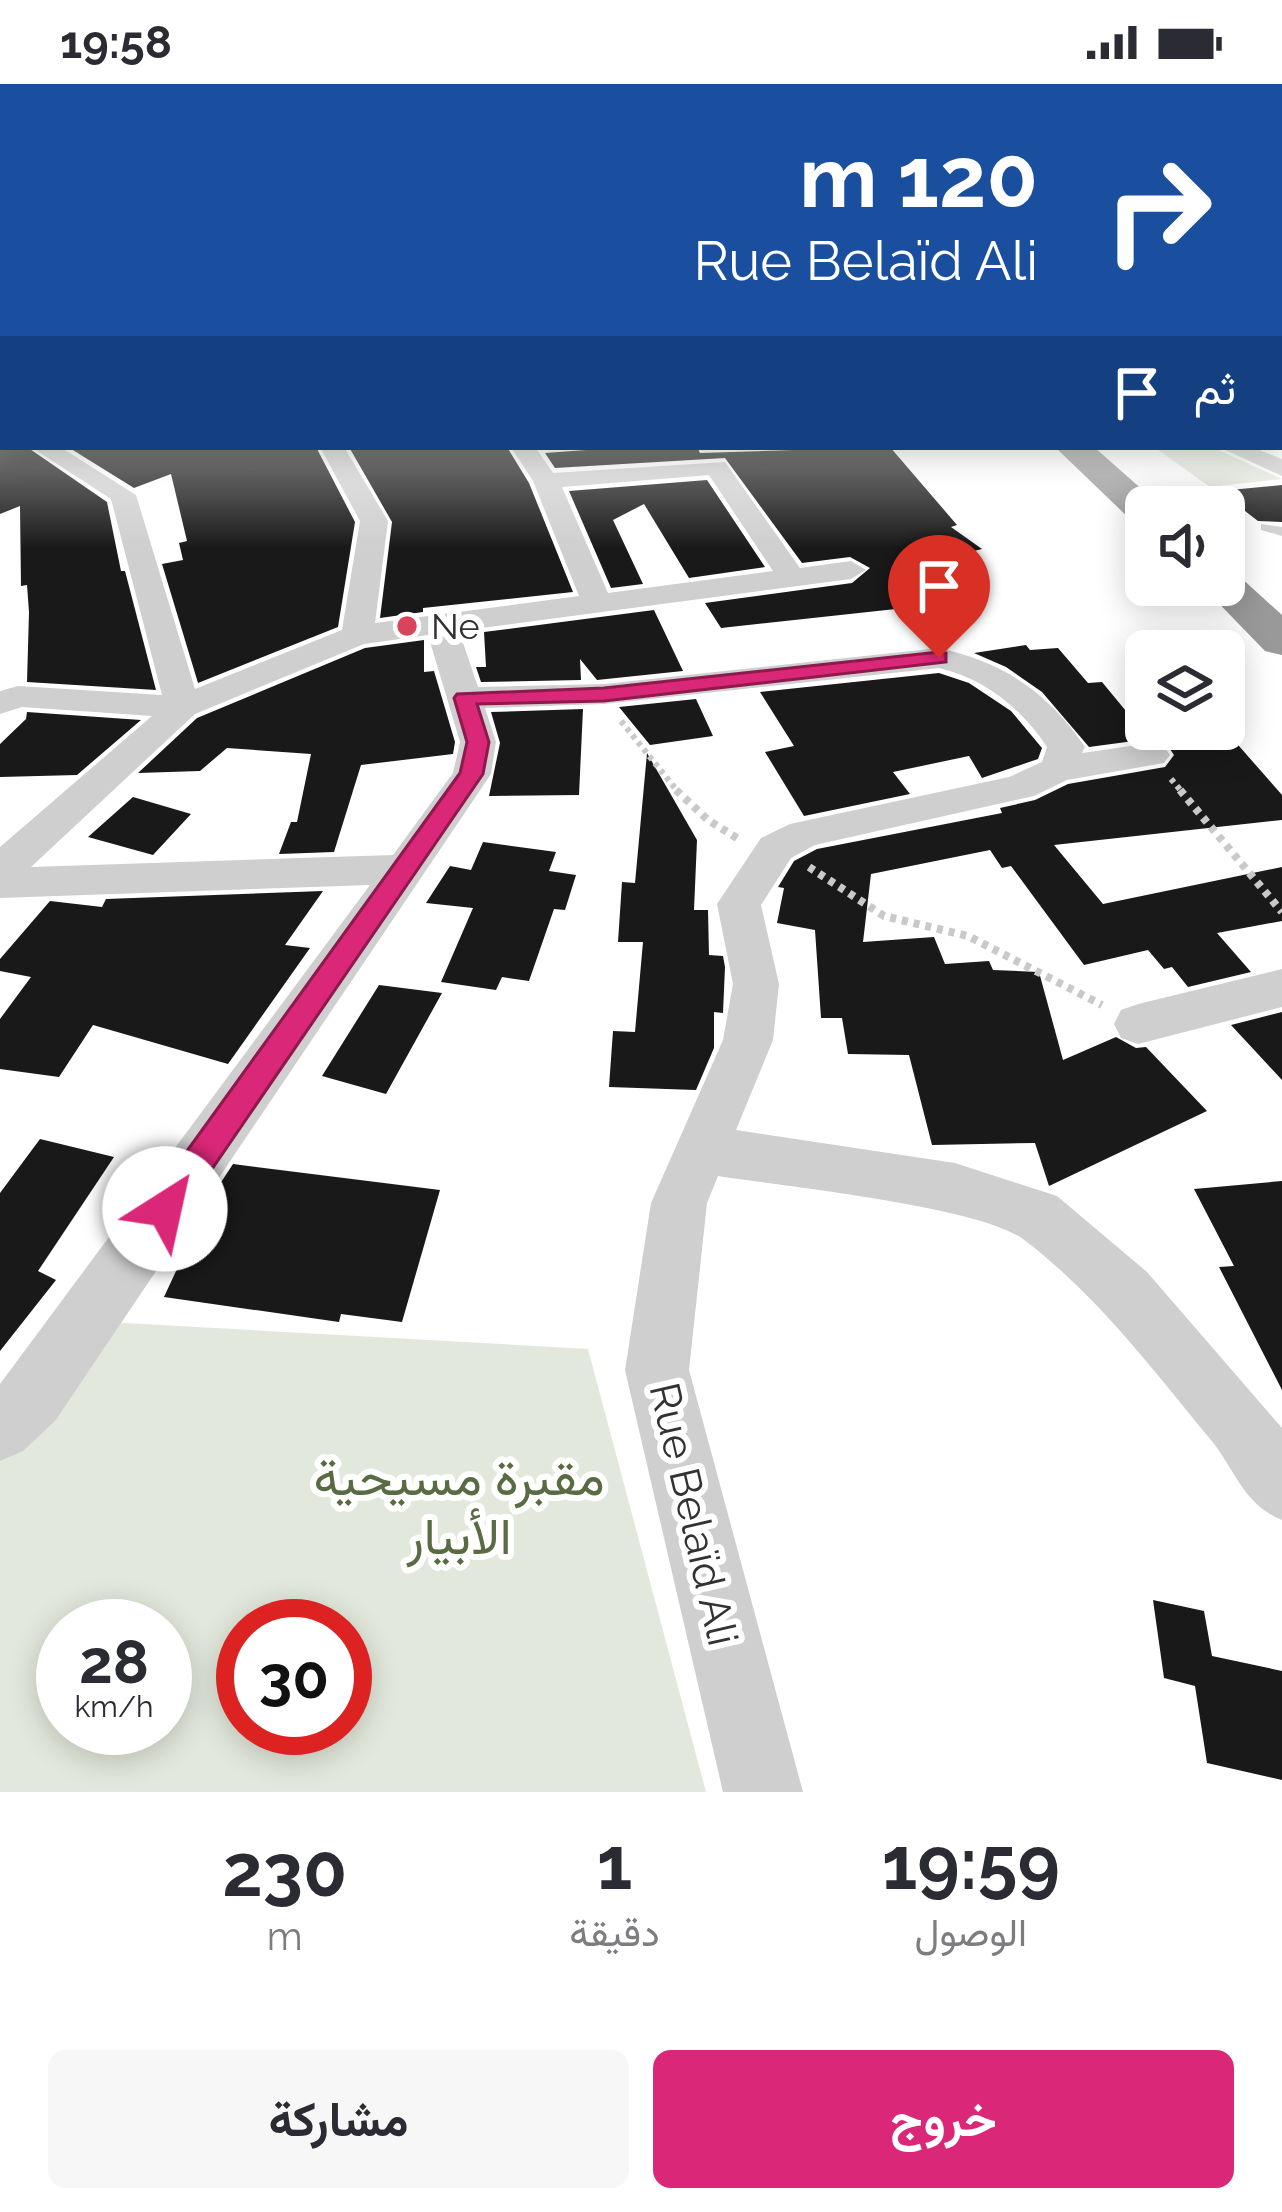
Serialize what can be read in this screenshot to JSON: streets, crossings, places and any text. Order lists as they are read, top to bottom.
{
  "streets": {
    "street": ["Rue Belaïd Ali"]
  },
  "parks": ["مقبرة مسيحية الأبيار"],
  "places": ["Ne"],
  "page": {
    "status": "19:58",
    "turn": ["120 m", "Rue Belaïd Ali"],
    "then": "ثم",
    "speed": "28 km/h",
    "limit": "30",
    "eta": [
      "19:59",
      "الوصول",
      "1",
      "دقيقة",
      "230",
      "m"
    ],
    "buttons": ["خروج", "مشاركة"]
  }
}
